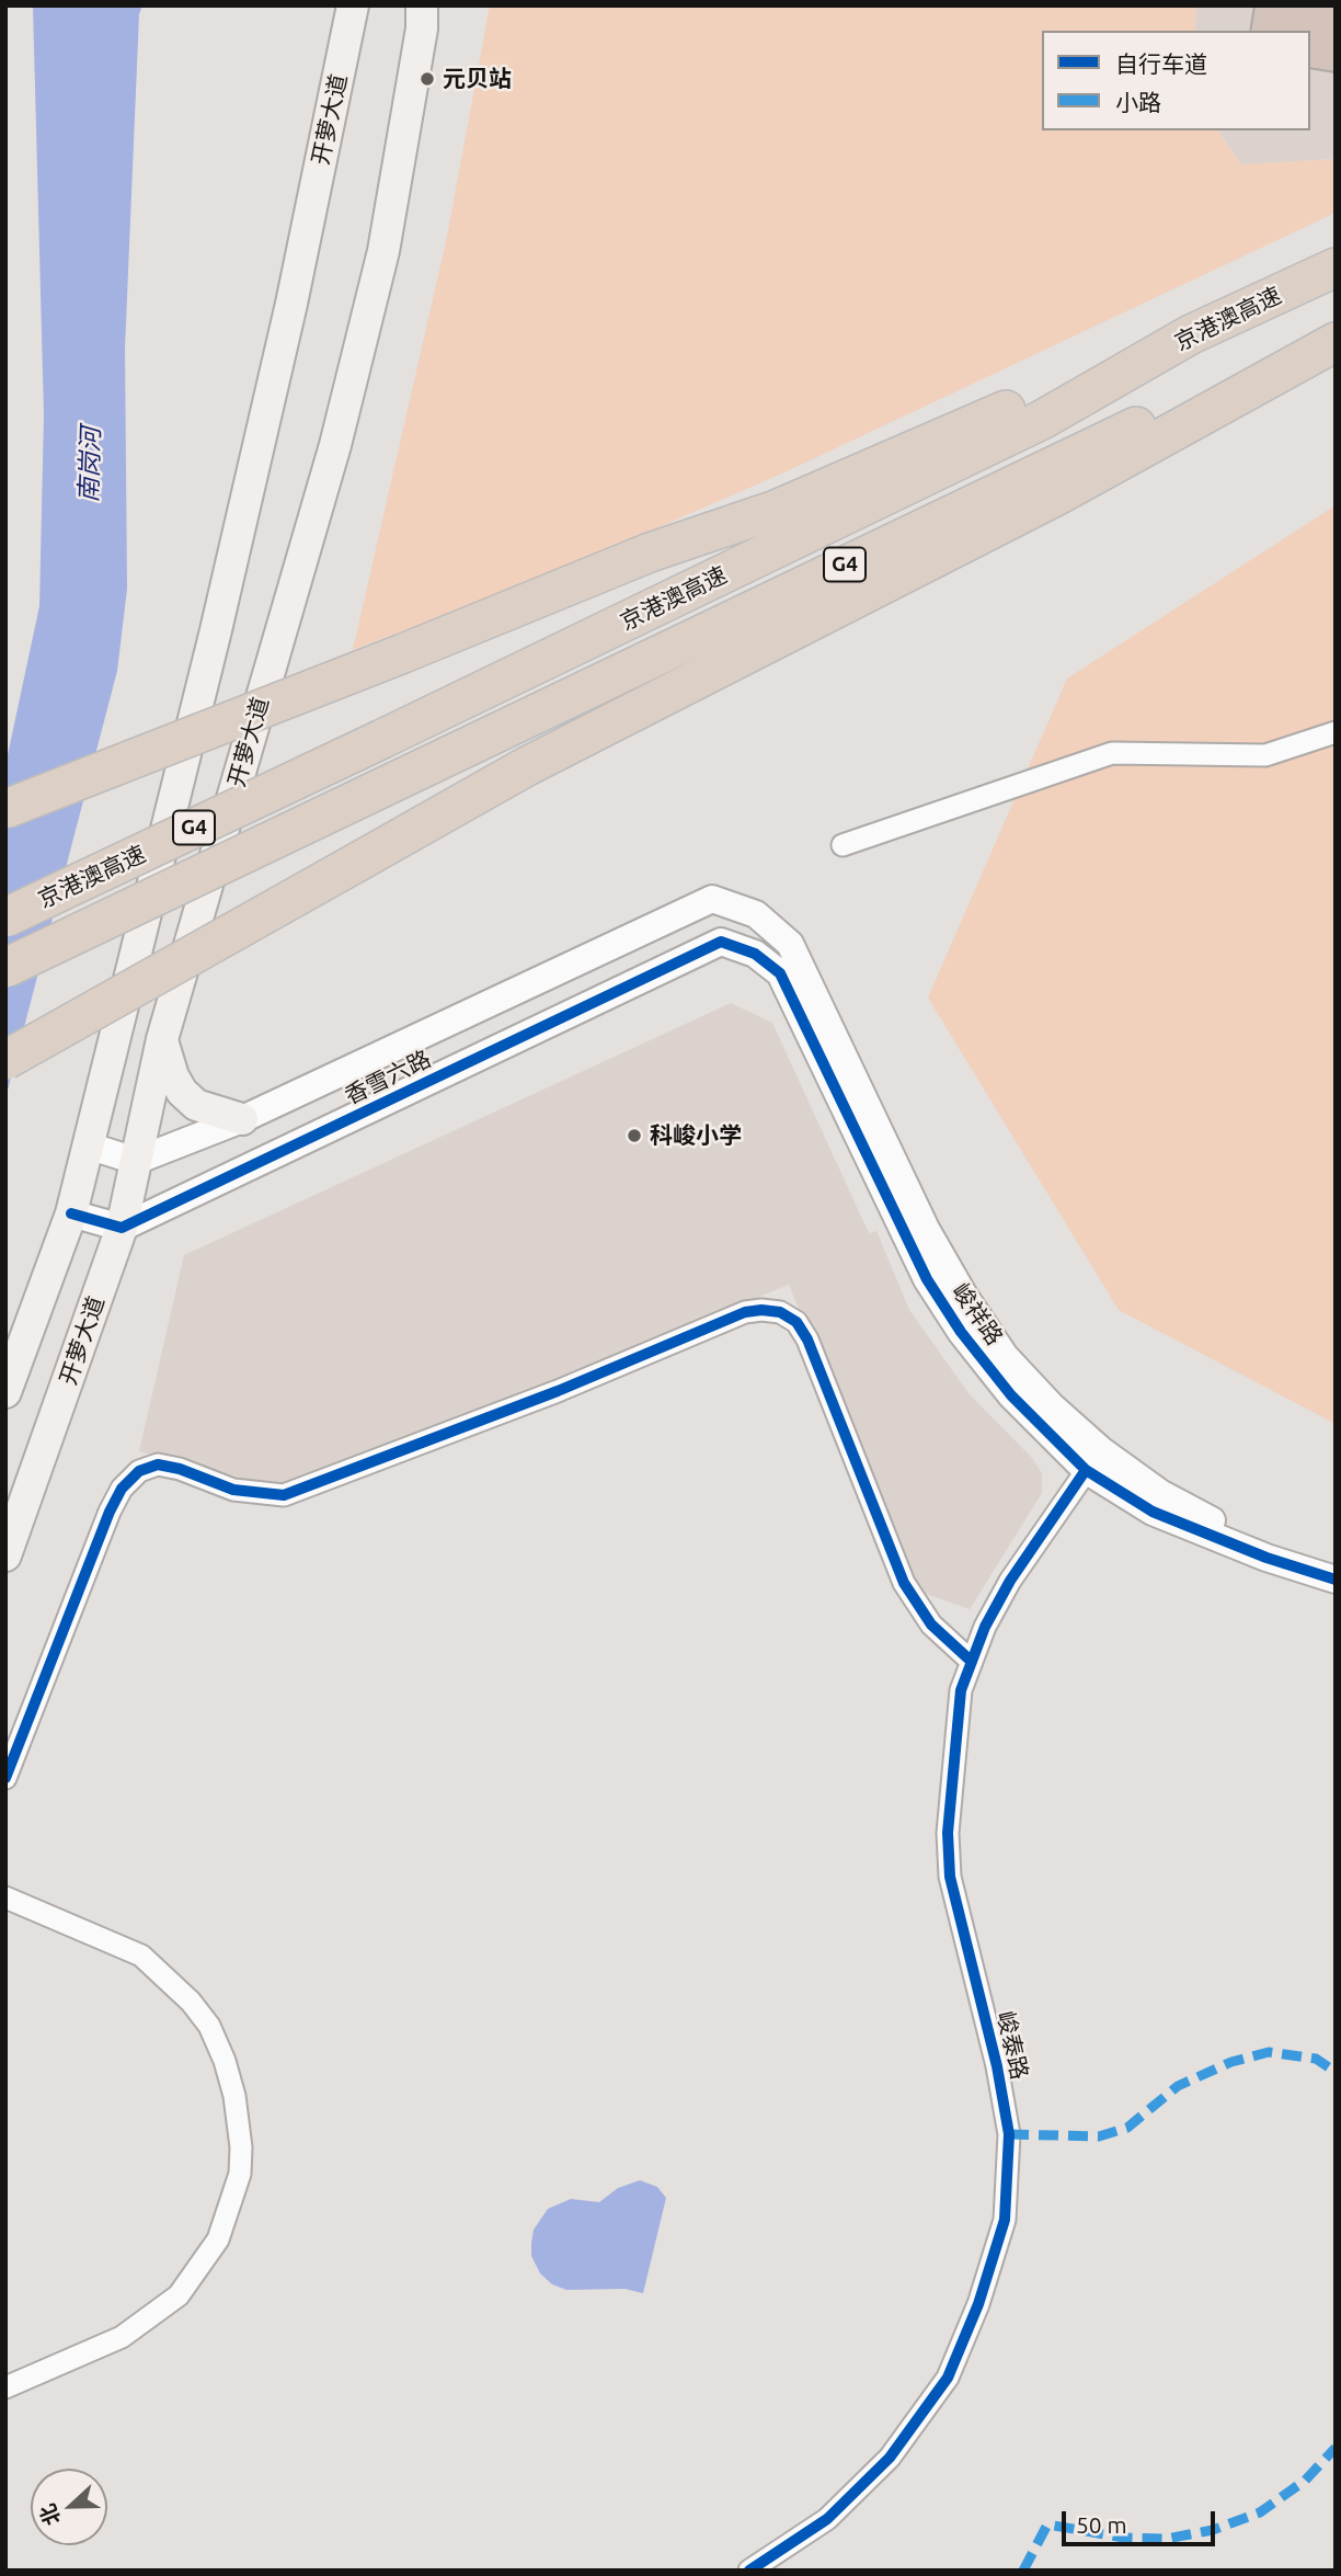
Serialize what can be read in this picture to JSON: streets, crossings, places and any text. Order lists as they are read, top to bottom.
{
  "streets": {
    "highway": ["京港澳高速", "G4"],
    "main road": ["开萝大道"],
    "street": ["香雪六路", "峻祥路", "峻泰路"]
  },
  "crossings": [
    ["开萝大道", "香雪六路"],
    ["香雪六路", "峻祥路"],
    ["峻祥路", "峻泰路"]
  ],
  "water": ["南岗河"],
  "places": ["元贝站", "科峻小学"],
  "legend": ["自行车道", "小路"],
  "scale_bar": "50 m",
  "north": "left"
}
